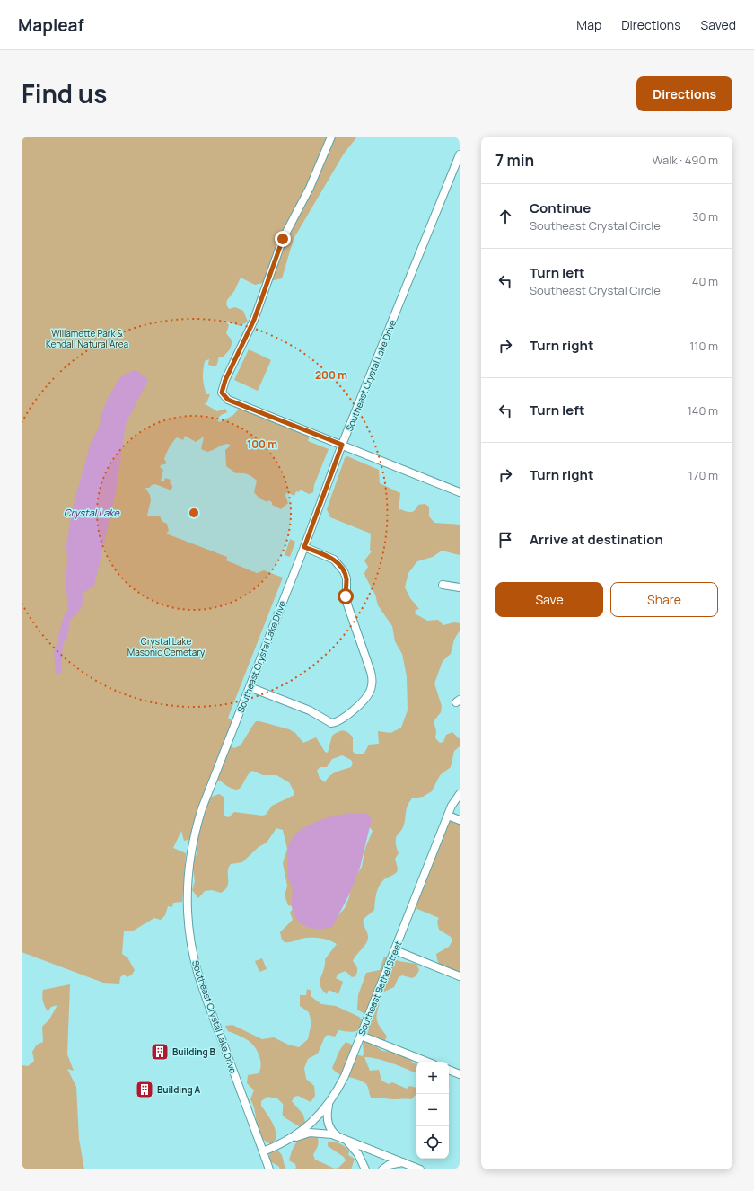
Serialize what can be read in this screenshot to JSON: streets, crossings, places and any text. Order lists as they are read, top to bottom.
{
  "streets": {
    "street": ["Southeast Crystal Lake Drive", "Southeast Bethel Street"]
  },
  "crossings": [
    ["Southeast Crystal Lake Drive", "Southeast Bethel Street"]
  ],
  "water": ["Crystal Lake"],
  "parks": ["Willamette Park & Kendall Natural Area", "Crystal Lake Masonic Cemetary"],
  "places": {
    "building": ["Building B", "Building A"]
  },
  "page": {
    "header": "Mapleaf",
    "nav": ["Map", "Directions", "Saved"],
    "title": "Find us",
    "buttons": [
      "Directions",
      ["Save", "Share"]
    ],
    "heading": ["7 min", "Walk · 490 m"],
    "list": [
      ["Continue", "Southeast Crystal Circle", "30 m"],
      ["Turn left", "Southeast Crystal Circle", "40 m"],
      ["Turn right", "110 m"],
      ["Turn left", "140 m"],
      ["Turn right", "170 m"],
      "Arrive at destination"
    ],
    "map_buttons": ["+", "−"]
  },
  "rings": ["200 m", "100 m"]
}
